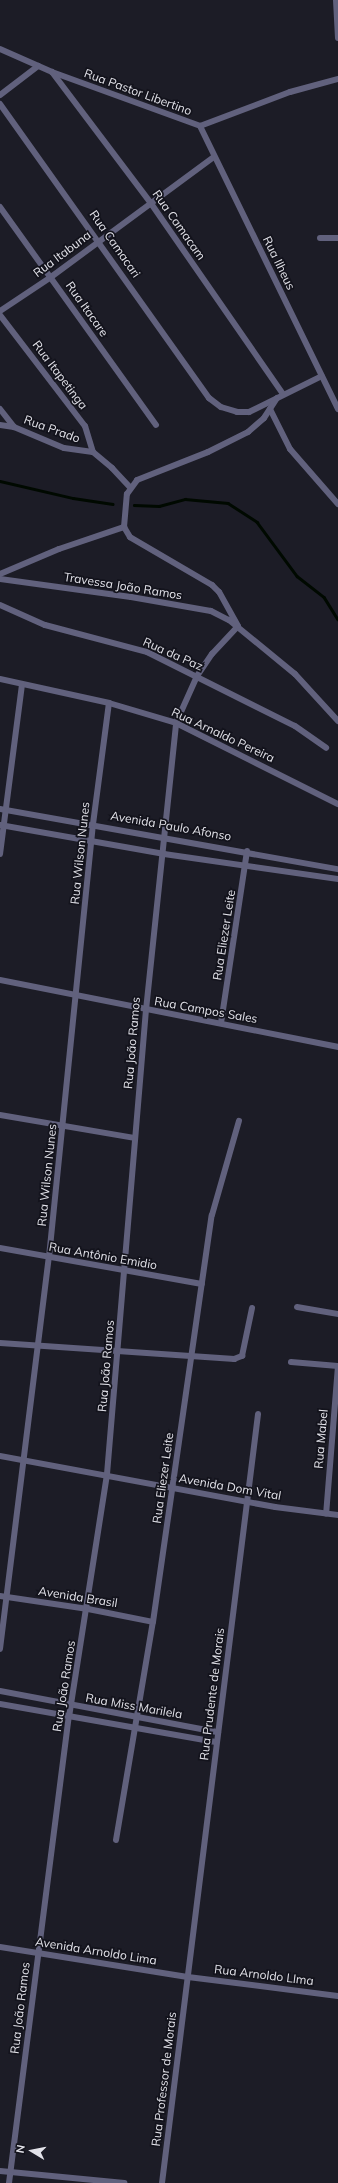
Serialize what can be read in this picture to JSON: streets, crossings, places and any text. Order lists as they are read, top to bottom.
{
  "streets": {
    "street": [
      "Rua Pastor Libertino",
      "Rua Camacam",
      "Rua Camacari",
      "Rua Itabuna",
      "Rua Ilheus",
      "Rua Itacare",
      "Rua Itapetinga",
      "Rua Prado",
      "Travessa João Ramos",
      "Rua da Paz",
      "Rua Arnaldo Pereira",
      "Avenida Paulo Afonso",
      "Rua Wilson Nunes",
      "Rua Eliezer Leite",
      "Rua Campos Sales",
      "Rua João Ramos",
      "Rua Antônio Emidio",
      "Rua Mabel",
      "Avenida Dom Vital",
      "Avenida Brasil",
      "Rua Prudente de Morais",
      "Rua Miss Marilela",
      "Avenida Arnoldo Lima",
      "Rua Arnoldo LIma",
      "Rua Professor de Morais"
    ]
  },
  "crossings": [
    ["Rua Pastor Libertino", "Rua Camacam"],
    ["Rua Pastor Libertino", "Rua Ilheus"],
    ["Rua Camacam", "Rua Camacari"],
    ["Rua Camacam", "Rua Itabuna"],
    ["Rua Camacari", "Rua Itabuna"],
    ["Rua Itabuna", "Rua Ilheus"],
    ["Rua Itabuna", "Rua Itacare"],
    ["Rua Itapetinga", "Rua Prado"],
    ["Travessa João Ramos", "Rua João Ramos"],
    ["Rua da Paz", "Rua João Ramos"],
    ["Rua Arnaldo Pereira", "Rua Wilson Nunes"],
    ["Rua Arnaldo Pereira", "Rua João Ramos"],
    ["Avenida Paulo Afonso", "Rua Wilson Nunes"],
    ["Avenida Paulo Afonso", "Rua Eliezer Leite"],
    ["Avenida Paulo Afonso", "Rua João Ramos"],
    ["Rua Wilson Nunes", "Rua Campos Sales"],
    ["Rua Wilson Nunes", "Rua Antônio Emidio"],
    ["Rua Wilson Nunes", "Avenida Dom Vital"],
    ["Rua Wilson Nunes", "Avenida Brasil"],
    ["Rua Eliezer Leite", "Rua Campos Sales"],
    ["Rua Eliezer Leite", "Rua Antônio Emidio"],
    ["Rua Eliezer Leite", "Avenida Dom Vital"],
    ["Rua Eliezer Leite", "Avenida Brasil"],
    ["Rua Eliezer Leite", "Rua Miss Marilela"],
    ["Rua Campos Sales", "Rua João Ramos"],
    ["Rua João Ramos", "Rua Antônio Emidio"],
    ["Rua João Ramos", "Avenida Dom Vital"],
    ["Rua João Ramos", "Avenida Brasil"],
    ["Rua João Ramos", "Rua Miss Marilela"],
    ["Rua João Ramos", "Avenida Arnoldo Lima"],
    ["Rua Mabel", "Avenida Dom Vital"],
    ["Avenida Dom Vital", "Rua Prudente de Morais"],
    ["Rua Prudente de Morais", "Rua Miss Marilela"],
    ["Rua Prudente de Morais", "Avenida Arnoldo Lima"],
    ["Rua Prudente de Morais", "Rua Arnoldo LIma"],
    ["Rua Prudente de Morais", "Rua Professor de Morais"],
    ["Avenida Arnoldo Lima", "Rua Arnoldo LIma"],
    ["Avenida Arnoldo Lima", "Rua Professor de Morais"],
    ["Rua Arnoldo LIma", "Rua Professor de Morais"]
  ],
  "north": "left"
}
